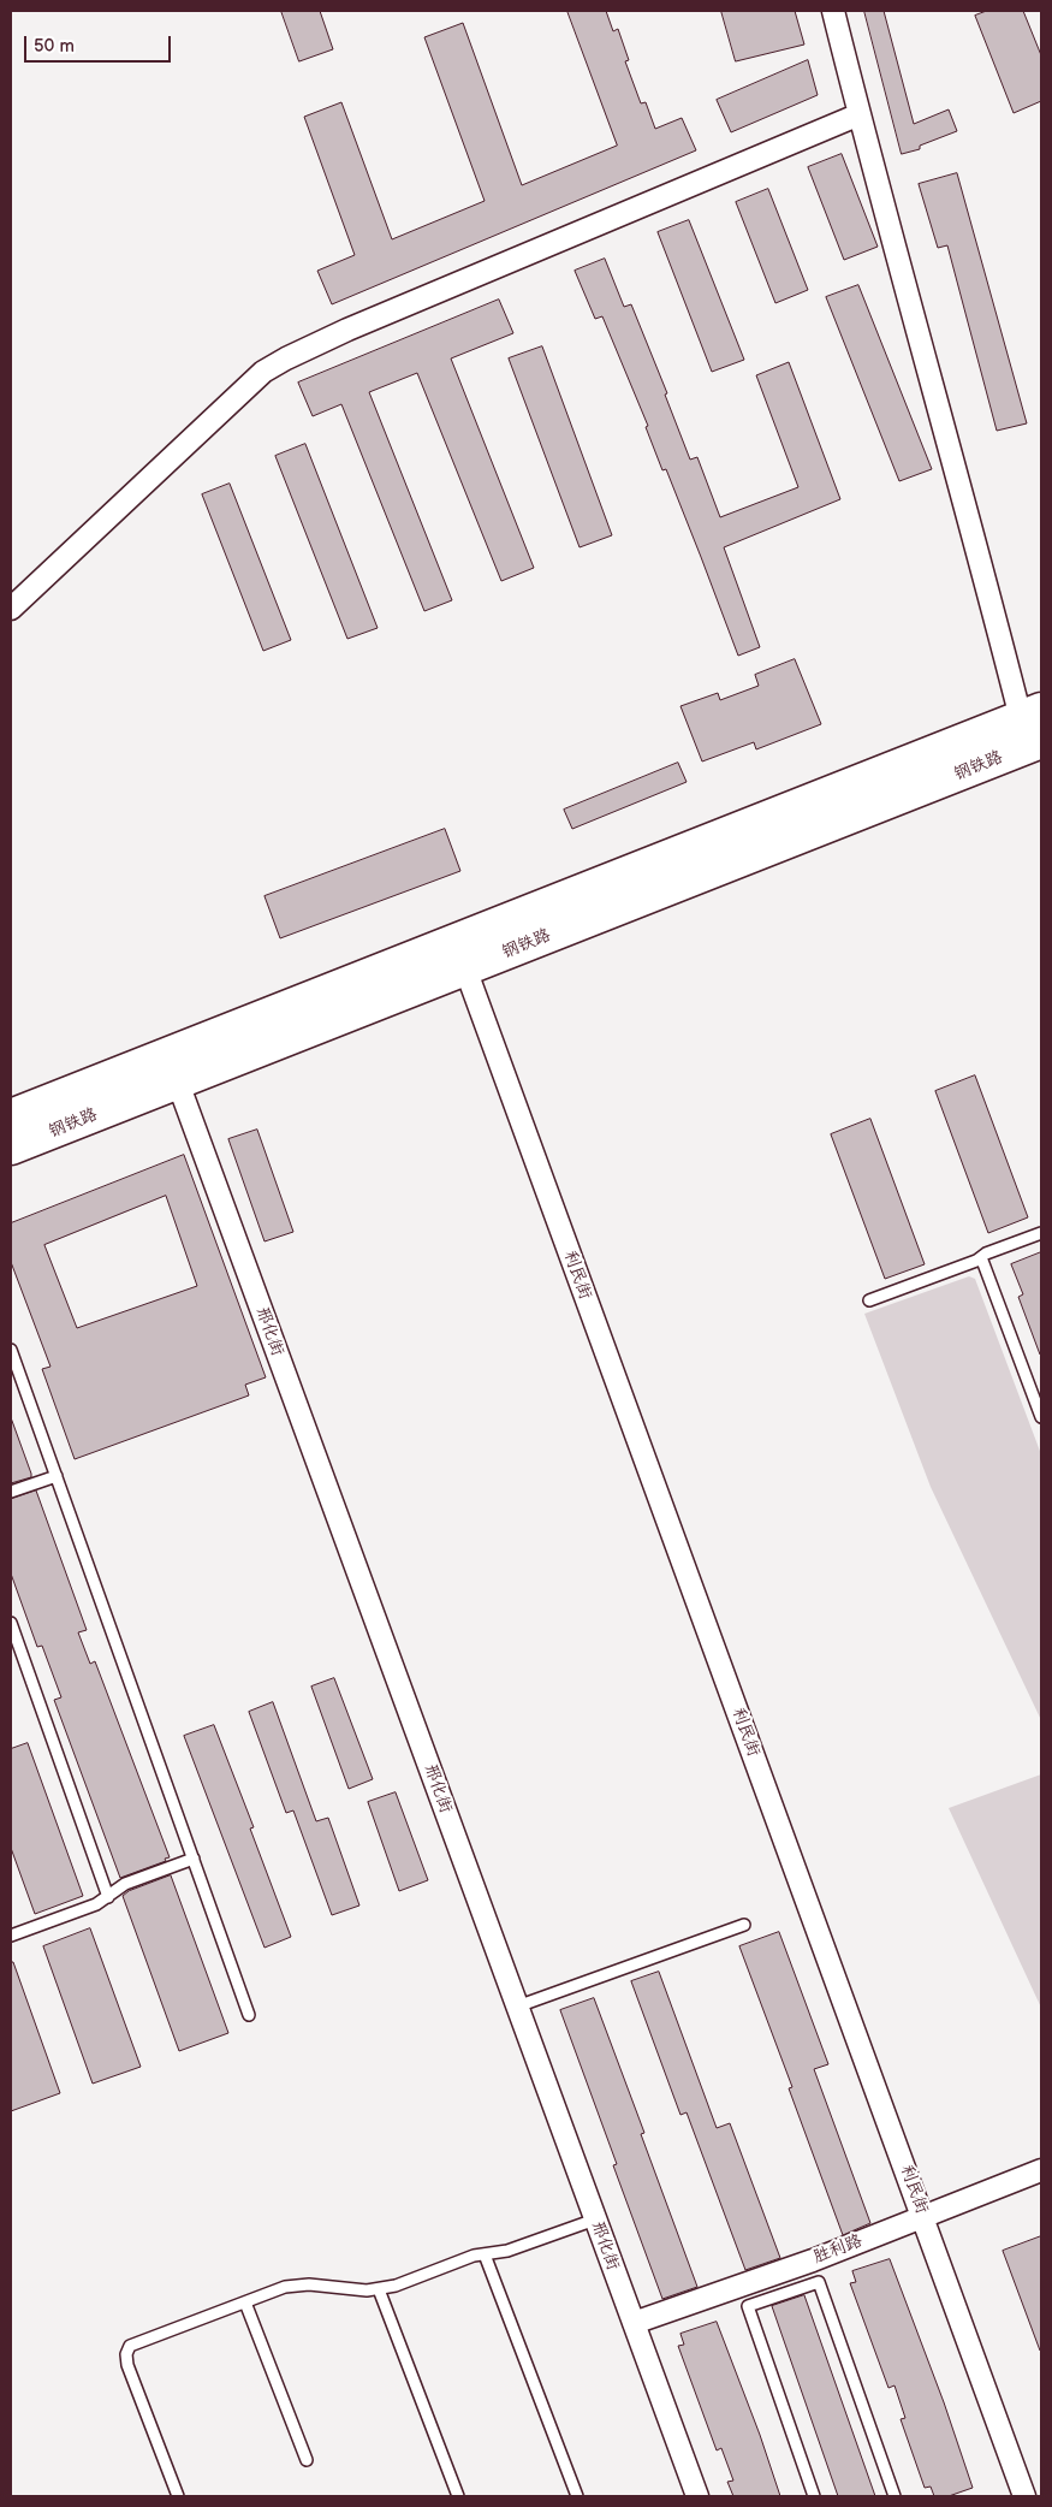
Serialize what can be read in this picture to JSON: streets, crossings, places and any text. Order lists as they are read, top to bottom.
{
  "streets": {
    "main road": ["钢铁路"],
    "street": ["利民街", "邢化街", "胜利路"]
  },
  "crossings": [
    ["钢铁路", "利民街"],
    ["钢铁路", "邢化街"],
    ["利民街", "胜利路"],
    ["邢化街", "胜利路"]
  ],
  "scale_bar": "50 m"
}
